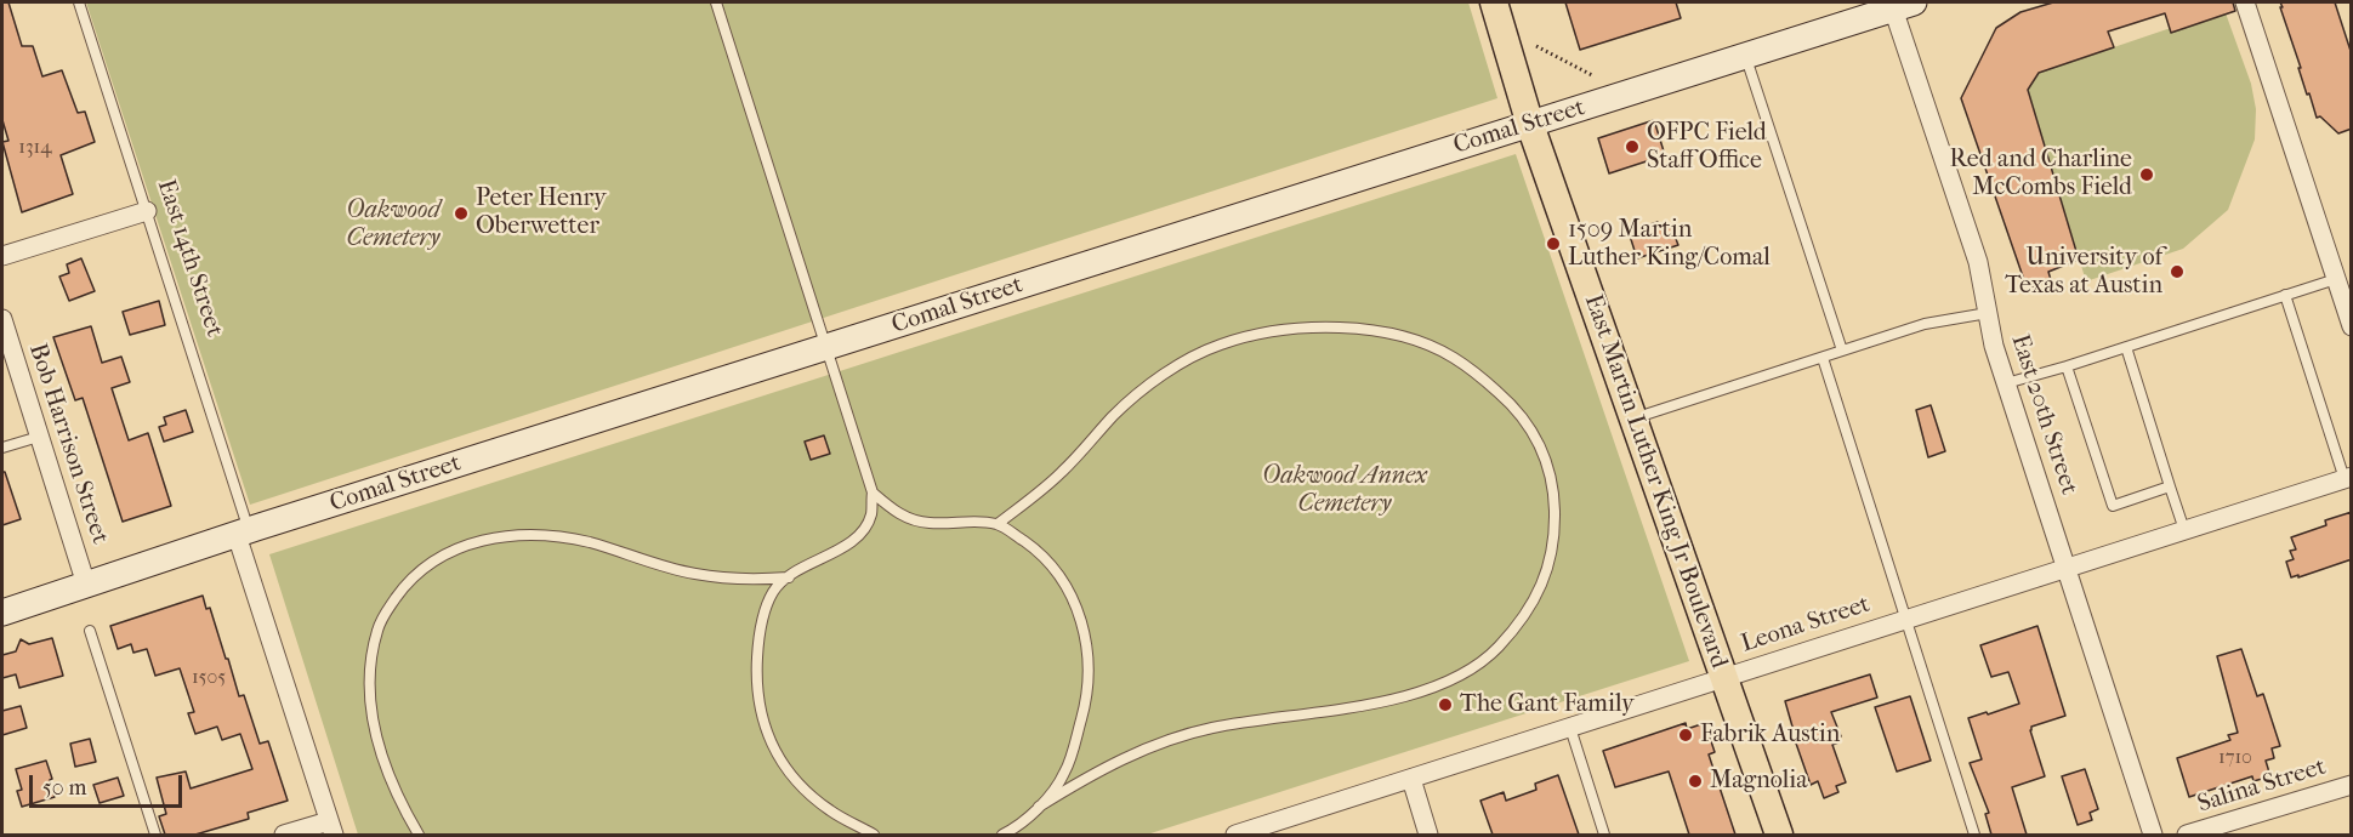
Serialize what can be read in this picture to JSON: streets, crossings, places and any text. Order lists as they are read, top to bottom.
{
  "streets": {
    "main road": ["East Martin Luther King Jr Boulevard"],
    "street": [
      "Comal Street",
      "East 14th Street",
      "East 20th Street",
      "Bob Harrison Street",
      "Leona Street",
      "Salina Street"
    ]
  },
  "crossings": [
    ["Comal Street", "East 14th Street"],
    ["Comal Street", "East 20th Street"],
    ["Comal Street", "Bob Harrison Street"],
    ["Comal Street", "East Martin Luther King Jr Boulevard"],
    ["East 20th Street", "Leona Street"],
    ["East Martin Luther King Jr Boulevard", "Leona Street"]
  ],
  "parks": ["Oakwood Cemetery", "Oakwood Annex Cemetery"],
  "places": [
    "OFPC Field Staff Office",
    "Red and Charline McCombs Field",
    "Peter Henry Oberwetter",
    "1509 Martin Luther King/Comal",
    "University of Texas at Austin",
    "The Gant Family",
    "Fabrik Austin",
    "Magnolia"
  ],
  "house_numbers": ["1314", "1505", "1710"],
  "scale_bar": "50 m"
}
